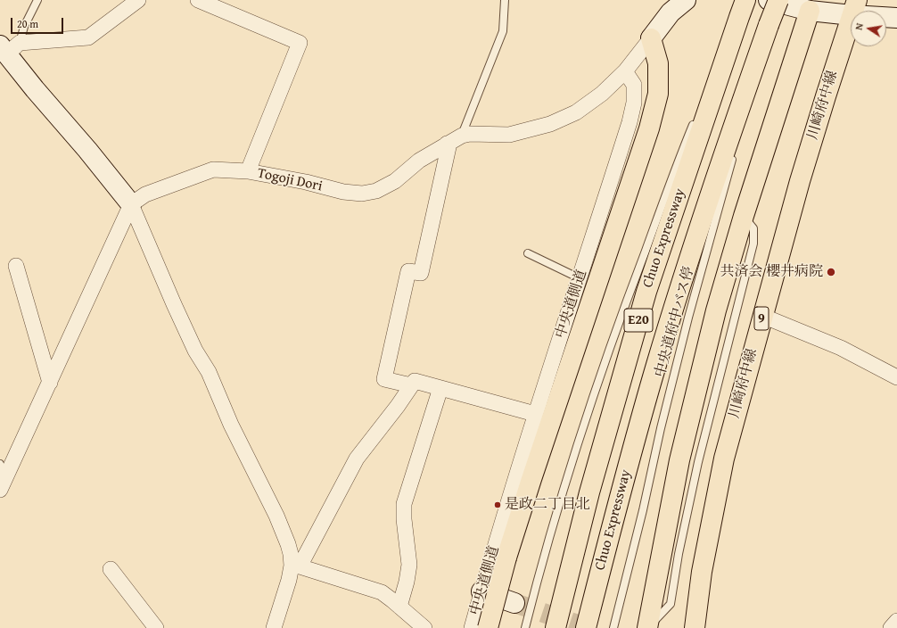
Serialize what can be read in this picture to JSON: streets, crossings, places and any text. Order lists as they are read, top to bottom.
{
  "streets": {
    "main road": [
      "川崎府中線",
      "Chuo Expressway",
      "9",
      "E20"
    ],
    "street": ["Togoji Dori", "中央道側道"],
    "lane": ["中央道府中バス停"]
  },
  "crossings": [
    ["Togoji Dori", "中央道側道"],
    ["Chuo Expressway", "E20"]
  ],
  "places": ["共済会 櫻井病院", "是政二丁目北"],
  "scale_bar": "20 m",
  "north": "left"
}
